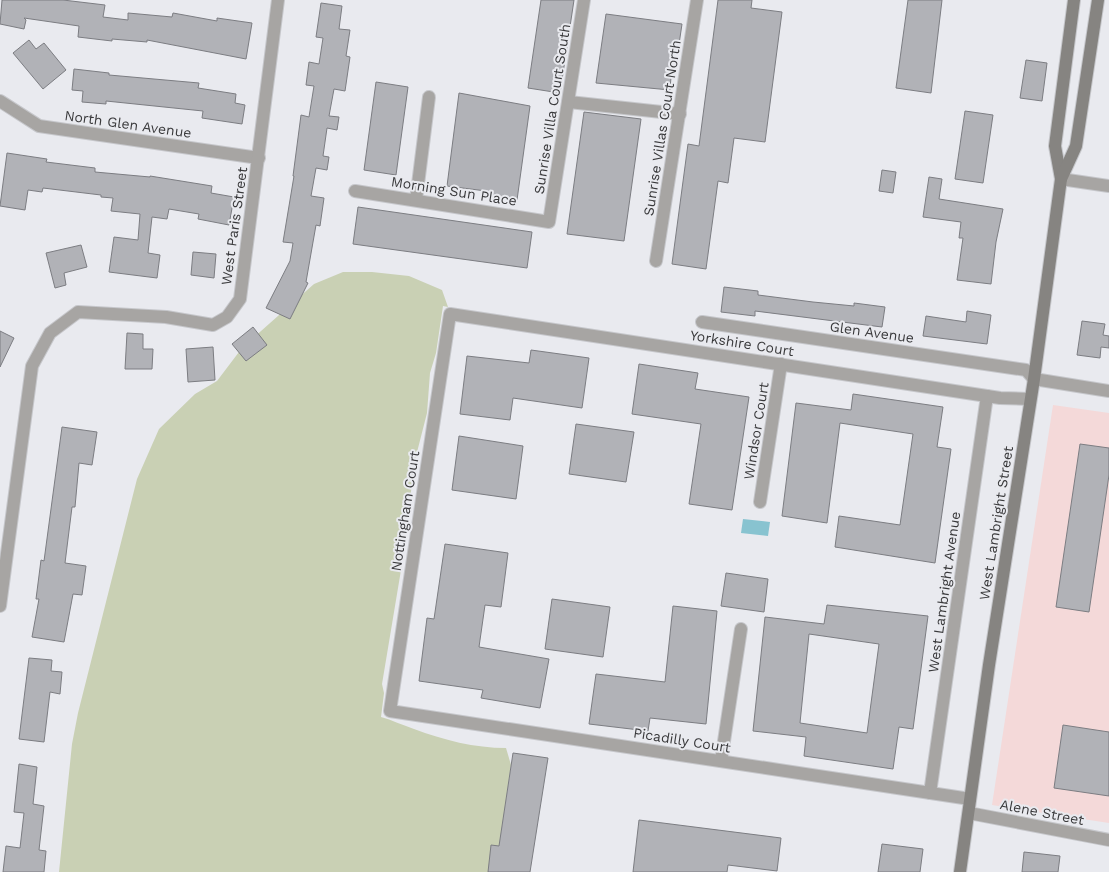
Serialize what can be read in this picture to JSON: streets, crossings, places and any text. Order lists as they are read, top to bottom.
{
  "streets": {
    "main road": ["West Lambright Street"],
    "street": [
      "Sunrise Villa Court South",
      "North Glen Avenue",
      "Sunrise Villas Court North",
      "Morning Sun Place",
      "West Paris Street",
      "Glen Avenue",
      "Yorkshire Court",
      "Windsor Court",
      "Nottingham Court",
      "West Lambright Avenue",
      "Picadilly Court",
      "Alene Street"
    ]
  },
  "crossings": [
    ["Sunrise Villa Court South", "Morning Sun Place"],
    ["North Glen Avenue", "West Paris Street"],
    ["Glen Avenue", "West Lambright Street"],
    ["Yorkshire Court", "Windsor Court"],
    ["Yorkshire Court", "Nottingham Court"],
    ["Yorkshire Court", "West Lambright Street"],
    ["Yorkshire Court", "West Lambright Avenue"],
    ["Nottingham Court", "Picadilly Court"],
    ["West Lambright Street", "Picadilly Court"],
    ["West Lambright Street", "Alene Street"],
    ["West Lambright Avenue", "Picadilly Court"]
  ]
}
